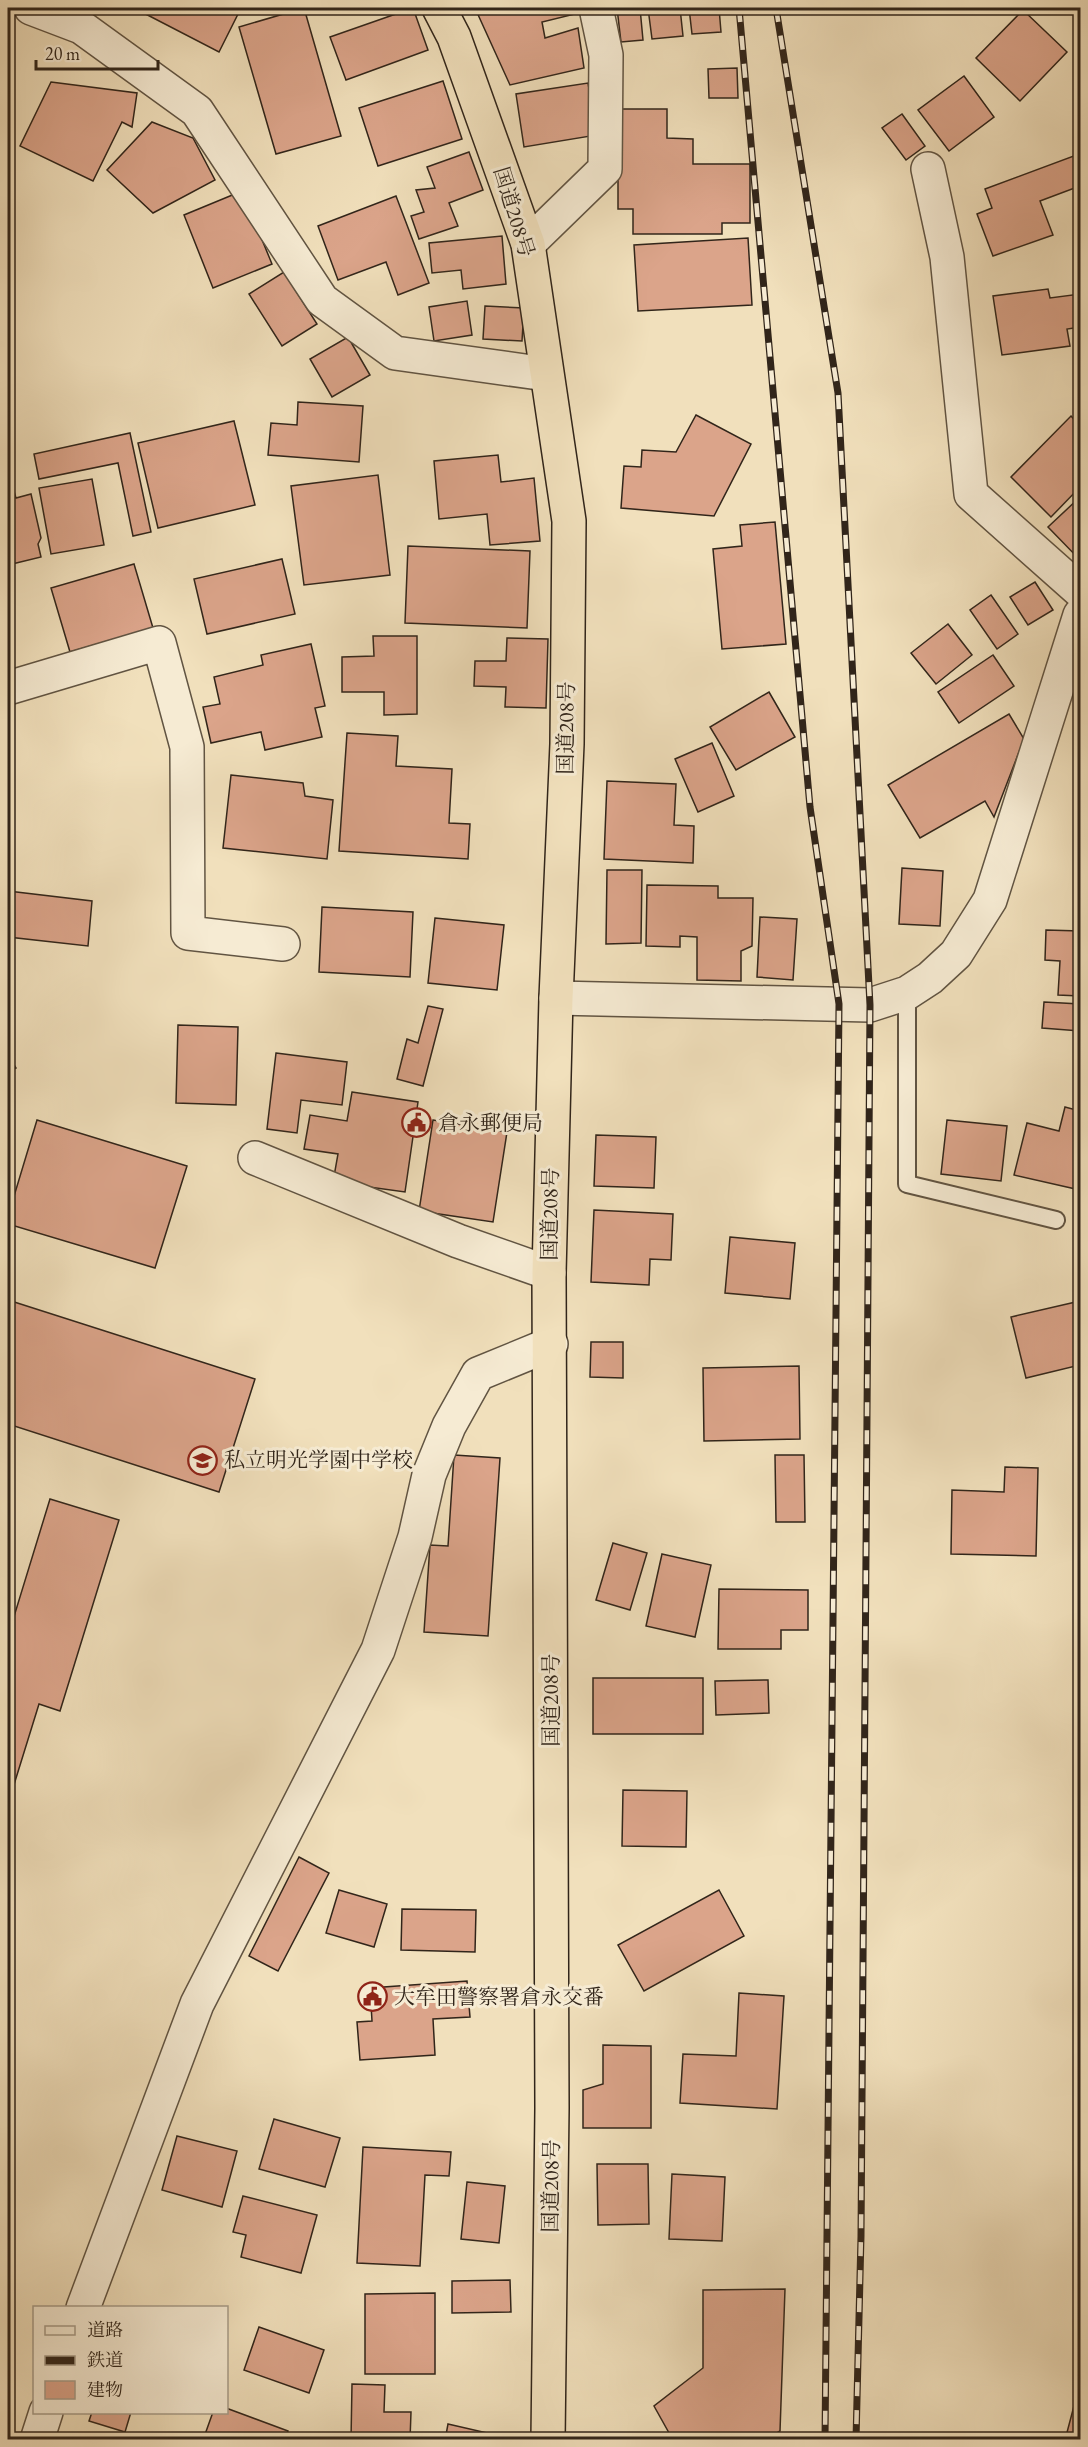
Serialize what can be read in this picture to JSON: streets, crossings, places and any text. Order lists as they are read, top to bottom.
{
  "streets": {
    "highway": ["国道208号"]
  },
  "places": {
    "public building": ["倉永郵便局", "大牟田警察署倉永交番"],
    "school or university": ["私立明光学園中学校"]
  },
  "legend": ["道路", "鉄道", "建物"],
  "scale_bar": "20 m"
}
